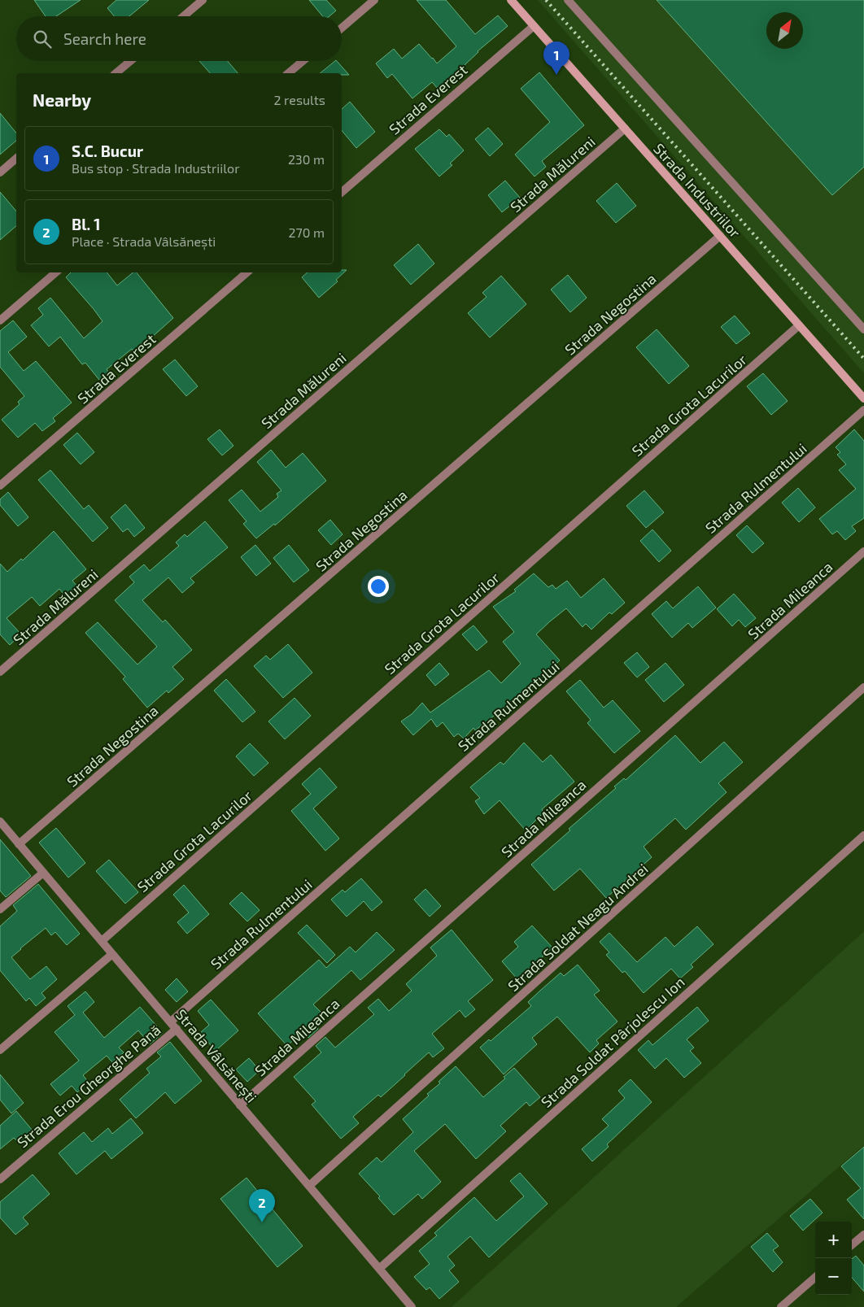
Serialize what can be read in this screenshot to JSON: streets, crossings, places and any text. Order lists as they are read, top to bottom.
{
  "streets": {
    "main road": ["Strada Industriilor"],
    "street": [
      "Strada Everest",
      "Strada Mălureni",
      "Strada Negostina",
      "Strada Grota Lacurilor",
      "Strada Rulmentului",
      "Strada Mileanca",
      "Strada Soldat Neagu Andrei",
      "Strada Soldat Pârjolescu Ion",
      "Strada Vâlsănești",
      "Strada Erou Gheorghe Pană"
    ]
  },
  "crossings": [
    ["Strada Everest", "Strada Industriilor"],
    ["Strada Mălureni", "Strada Industriilor"],
    ["Strada Industriilor", "Strada Negostina"],
    ["Strada Industriilor", "Strada Grota Lacurilor"],
    ["Strada Negostina", "Strada Vâlsănești"],
    ["Strada Grota Lacurilor", "Strada Vâlsănești"],
    ["Strada Rulmentului", "Strada Vâlsănești"],
    ["Strada Mileanca", "Strada Vâlsănești"],
    ["Strada Soldat Neagu Andrei", "Strada Vâlsănești"],
    ["Strada Soldat Pârjolescu Ion", "Strada Vâlsănești"],
    ["Strada Vâlsănești", "Strada Erou Gheorghe Pană"]
  ],
  "north": "top right",
  "page": {
    "search": "Search here",
    "pins": ["1", "2"],
    "heading": ["Nearby", "2 results"],
    "list": [
      {
        "mark": "1",
        "name": "S.C. Bucur",
        "note": "Bus stop · Strada Industriilor",
        "value": "230 m"
      },
      {
        "mark": "2",
        "name": "Bl. 1",
        "note": "Place · Strada Vâlsănești",
        "value": "270 m"
      }
    ],
    "map_buttons": ["+", "−"]
  }
}
